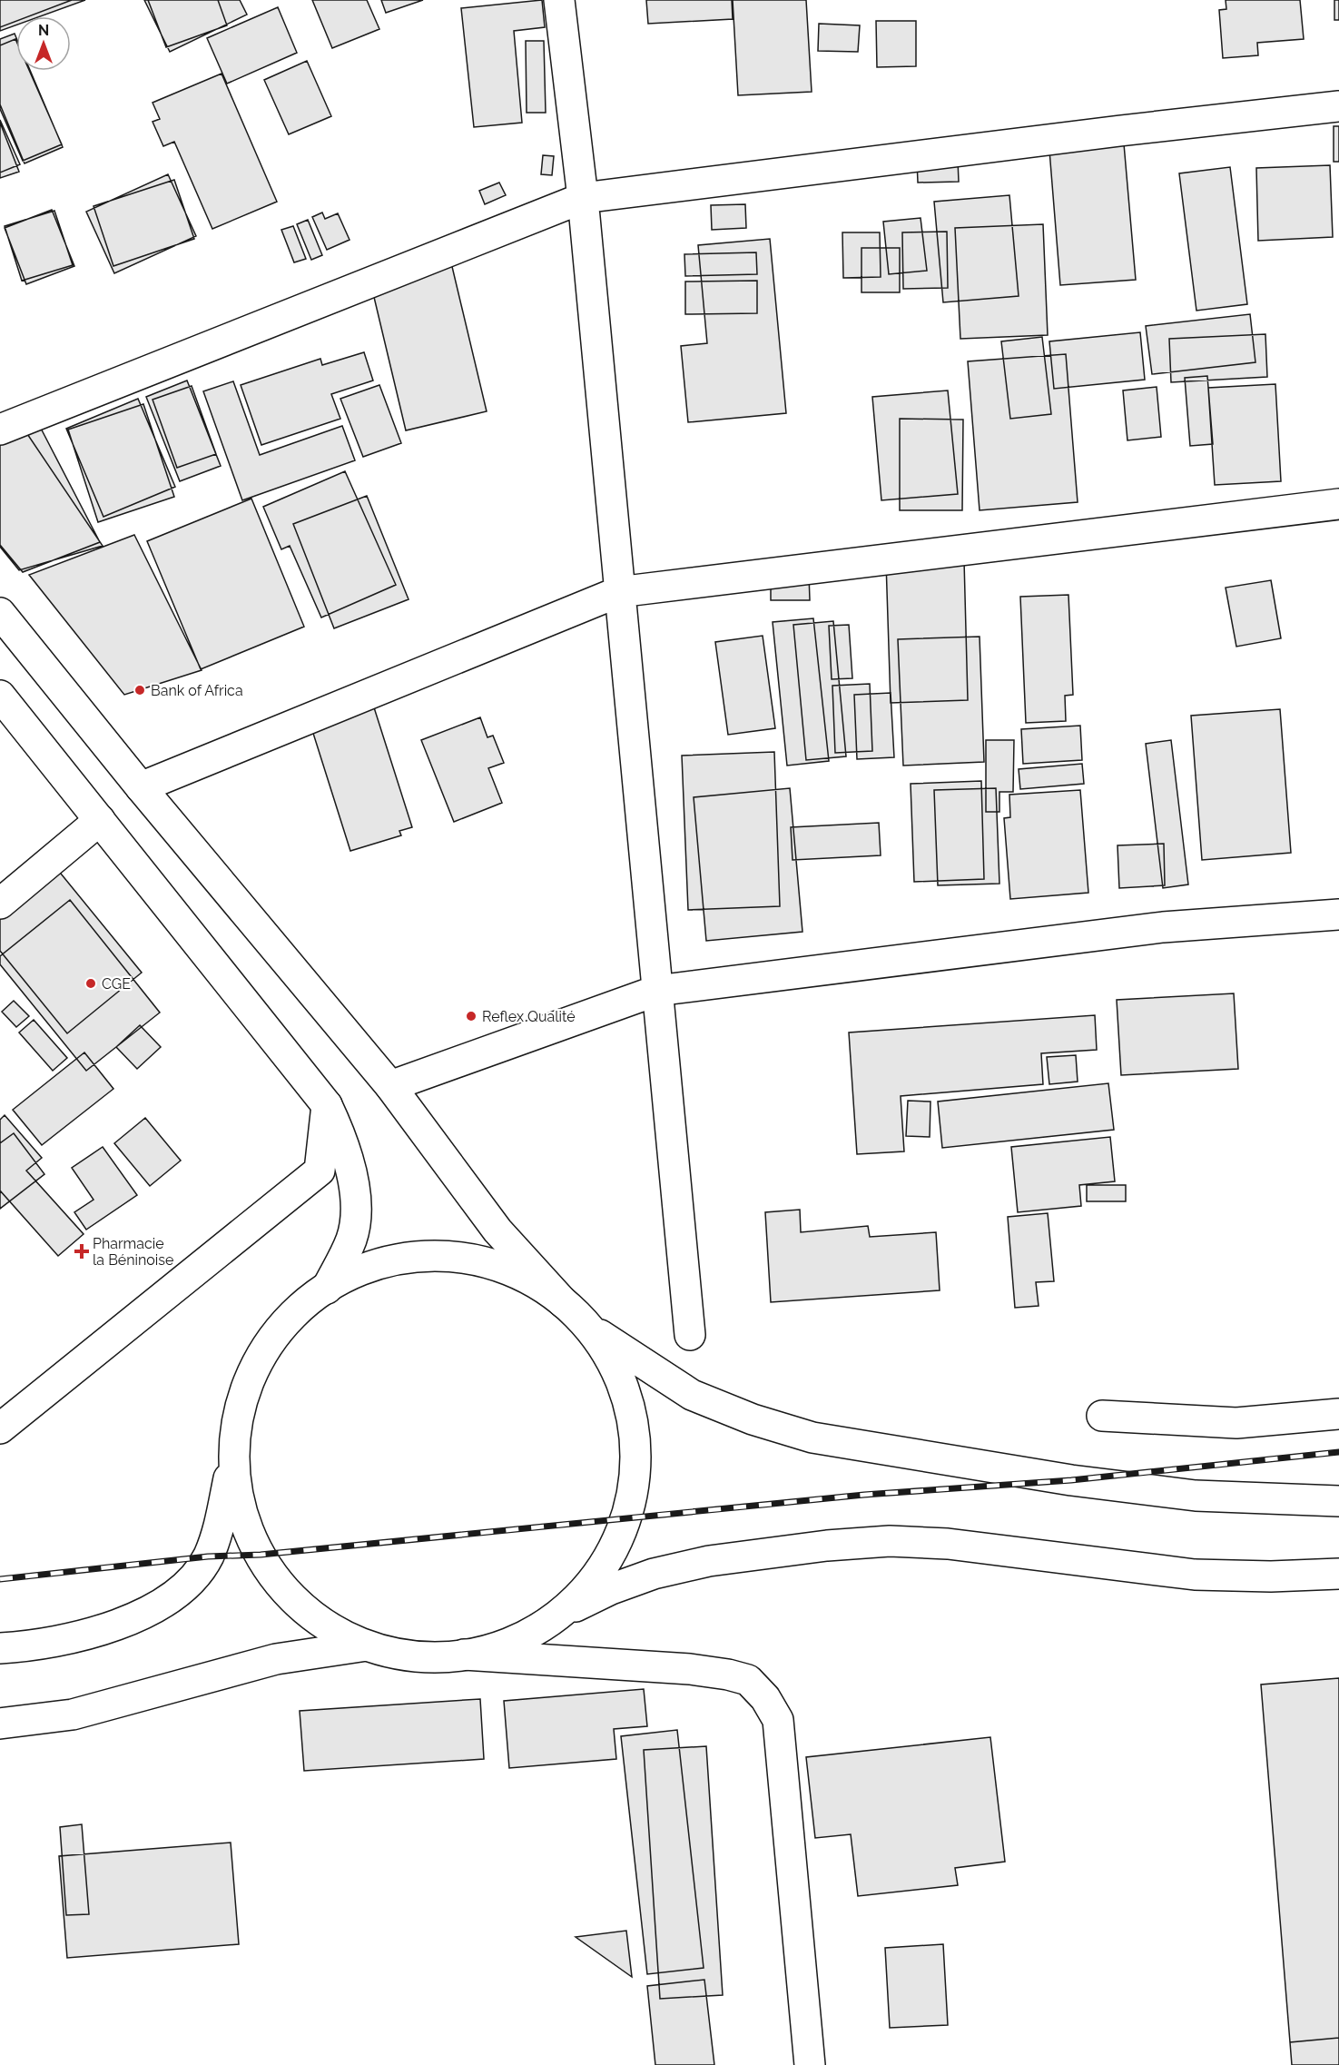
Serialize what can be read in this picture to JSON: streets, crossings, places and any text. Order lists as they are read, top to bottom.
{
  "places": {
    "other": ["Bank of Africa", "CGE", "Reflex Qualité"],
    "health": ["Pharmacie la Béninoise"]
  },
  "north": "top"
}
